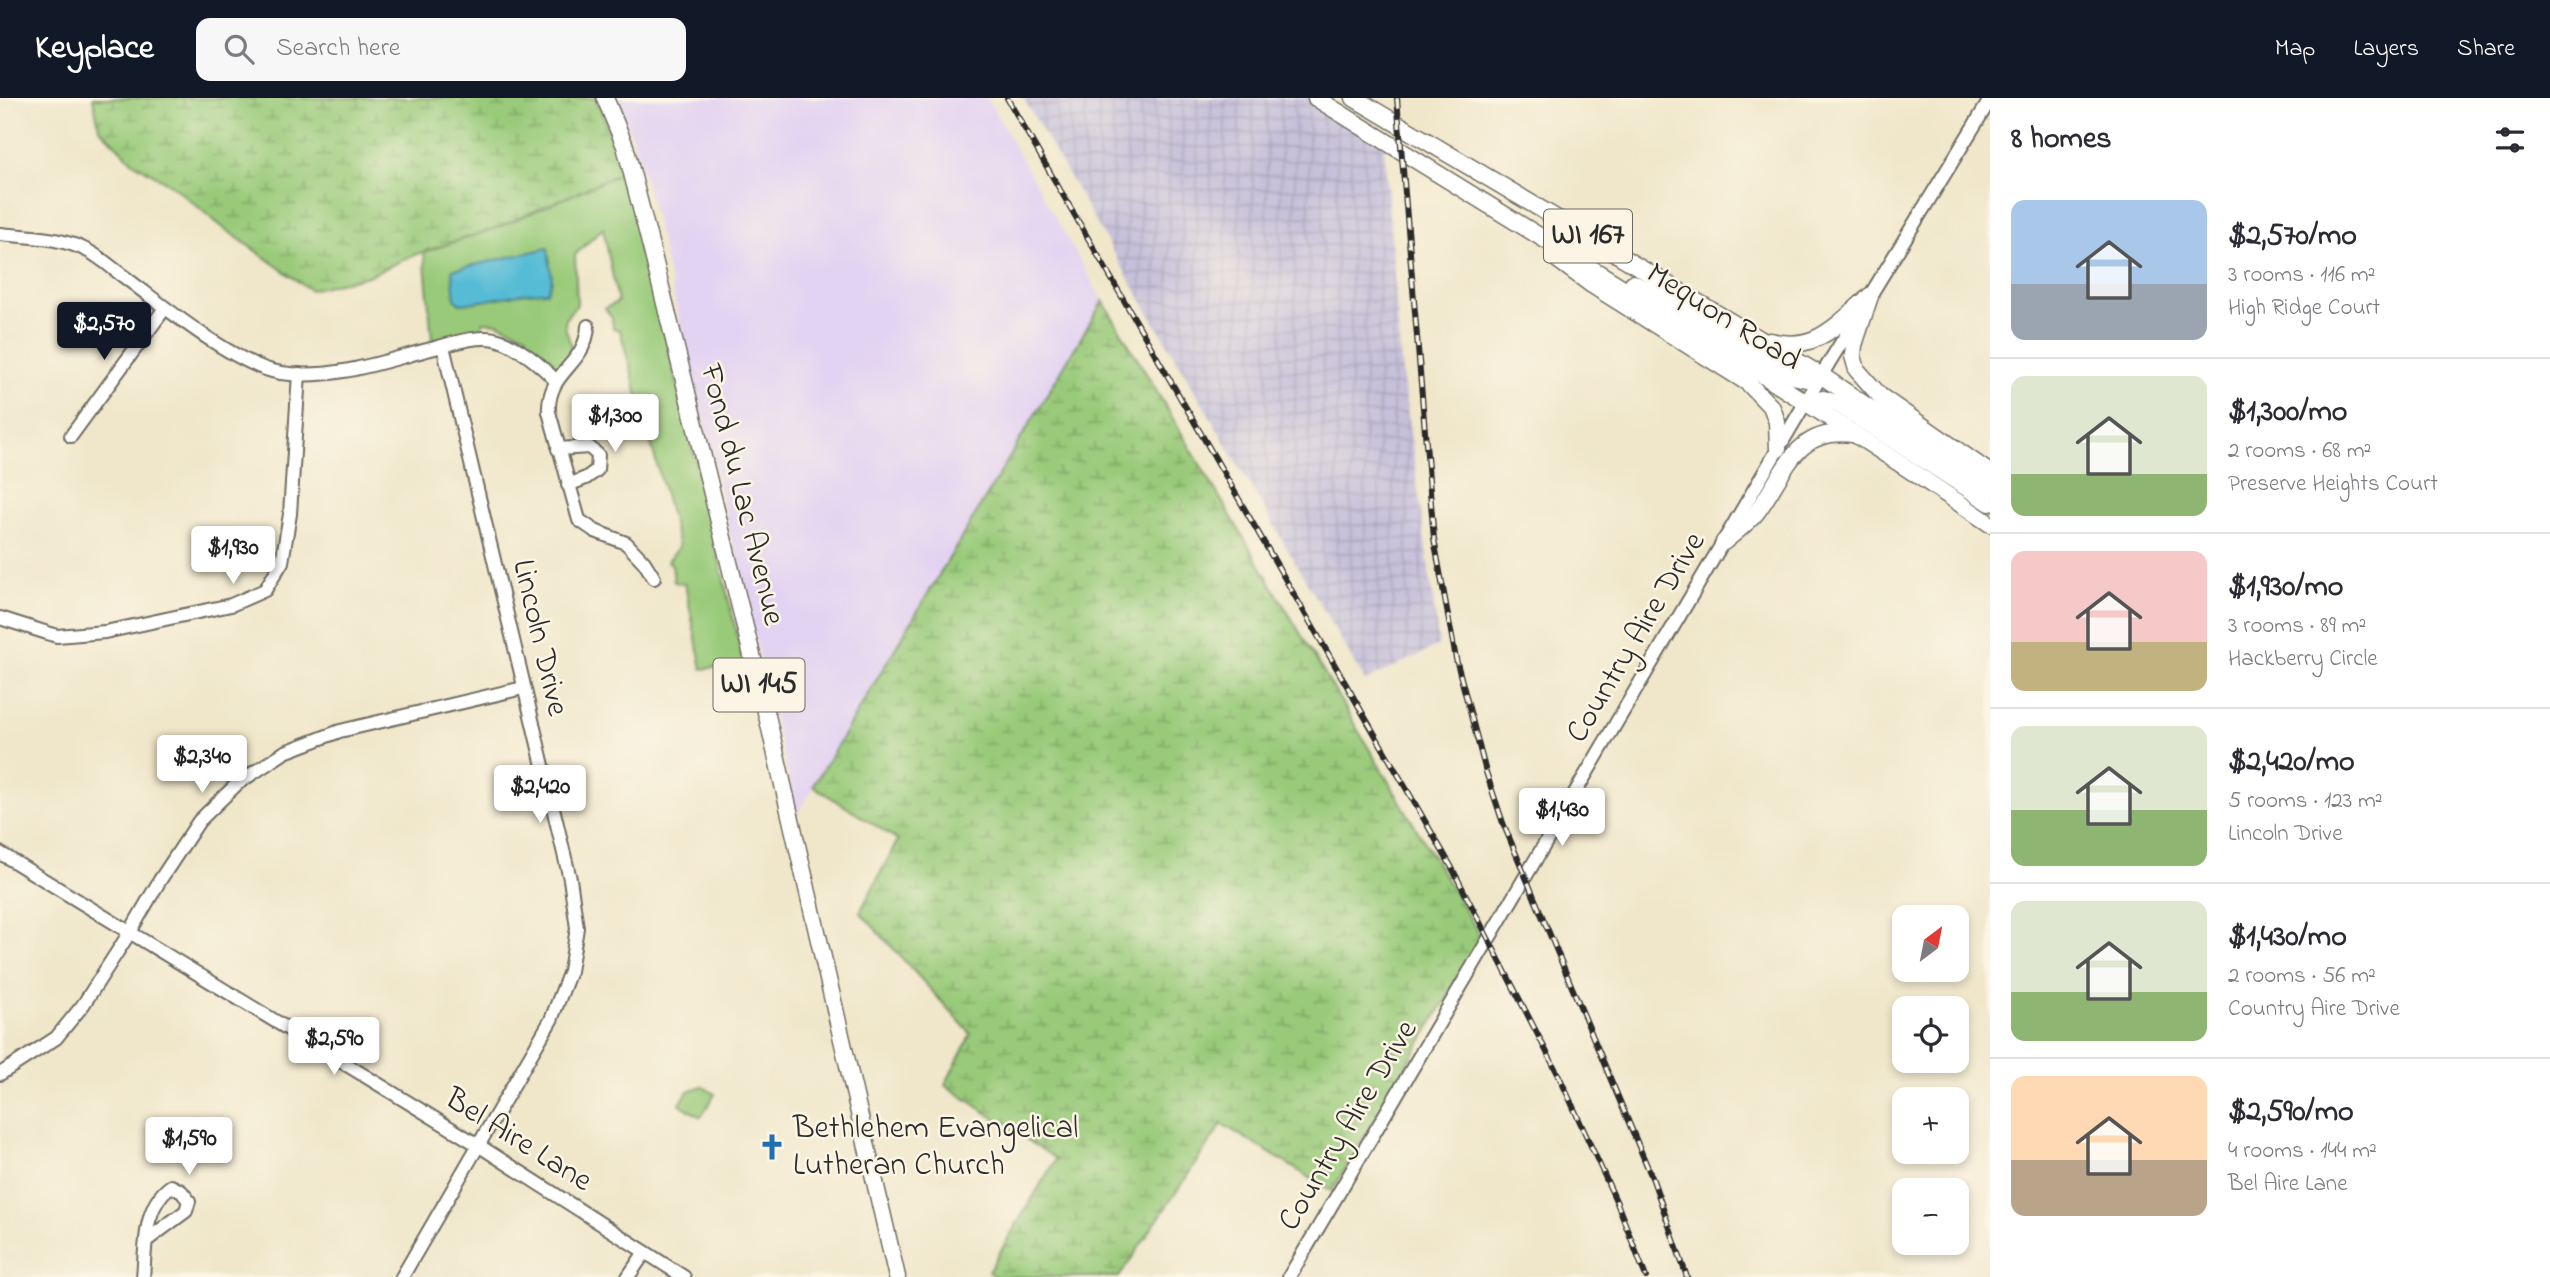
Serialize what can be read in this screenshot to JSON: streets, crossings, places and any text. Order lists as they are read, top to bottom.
{
  "streets": {
    "main road": [
      "WI 167",
      "Mequon Road",
      "Fond du Lac Avenue",
      "WI 145"
    ],
    "street": ["Lincoln Drive", "Country Aire Drive", "Bel Aire Lane"]
  },
  "crossings": [
    ["Mequon Road", "Country Aire Drive"],
    ["Lincoln Drive", "Bel Aire Lane"]
  ],
  "places": {
    "church": ["Bethlehem Evangelical Lutheran Church"]
  },
  "north": "top right",
  "page": {
    "header": "Keyplace",
    "search": "Search here",
    "nav": ["Map", "Layers", "Share"],
    "heading": "8 homes",
    "list": [
      {
        "name": "$2,570/mo",
        "note": "3 rooms · 116 m² · High Ridge Court"
      },
      {
        "name": "$1,300/mo",
        "note": "2 rooms · 68 m² · Preserve Heights Court"
      },
      {
        "name": "$1,930/mo",
        "note": "3 rooms · 89 m² · Hackberry Circle"
      },
      {
        "name": "$2,420/mo",
        "note": "5 rooms · 123 m² · Lincoln Drive"
      },
      {
        "name": "$1,430/mo",
        "note": "2 rooms · 56 m² · Country Aire Drive"
      },
      {
        "name": "$2,590/mo",
        "note": "4 rooms · 144 m² · Bel Aire Lane"
      }
    ],
    "price": [
      "$2,570",
      "$1,300",
      "$1,930",
      "$2,340",
      "$2,420",
      "$1,430",
      "$2,590",
      "$1,590"
    ],
    "map_buttons": ["+", "−"]
  }
}
